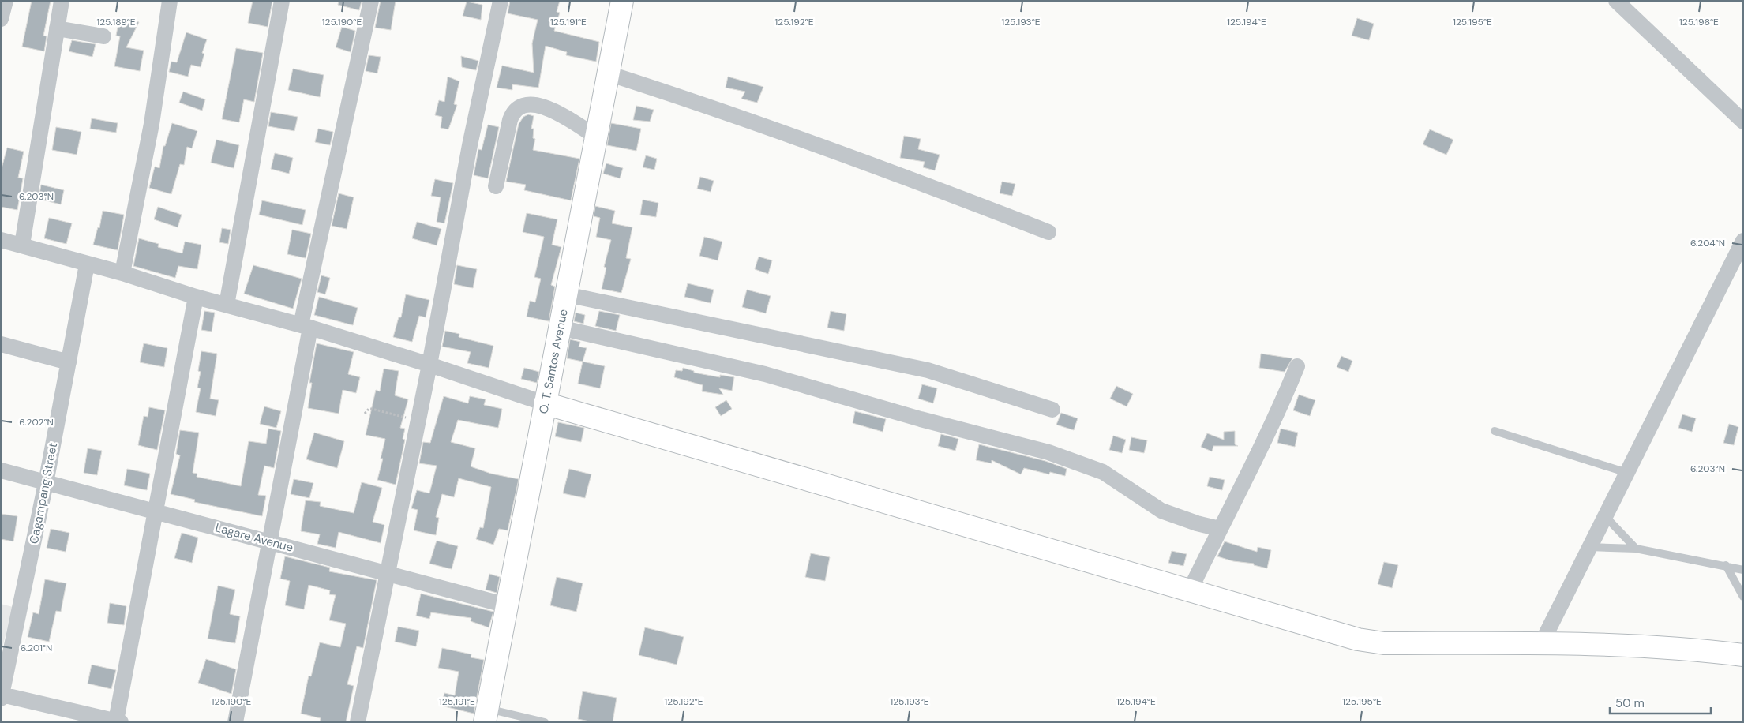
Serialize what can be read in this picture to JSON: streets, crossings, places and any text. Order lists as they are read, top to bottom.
{
  "streets": {
    "street": ["O. T. Santos Avenue", "Cagampang Street", "Lagare Avenue"]
  },
  "crossings": [
    ["O. T. Santos Avenue", "Lagare Avenue"],
    ["Cagampang Street", "Lagare Avenue"]
  ],
  "scale_bar": "50 m",
  "coordinates": [
    "125.189°E",
    "125.190°E",
    "125.191°E",
    "125.192°E",
    "125.194°E",
    "125.195°E",
    "125.196°E",
    "125.193°E",
    "6.203°N",
    "6.204°N",
    "6.202°N",
    "6.201°N"
  ]
}
